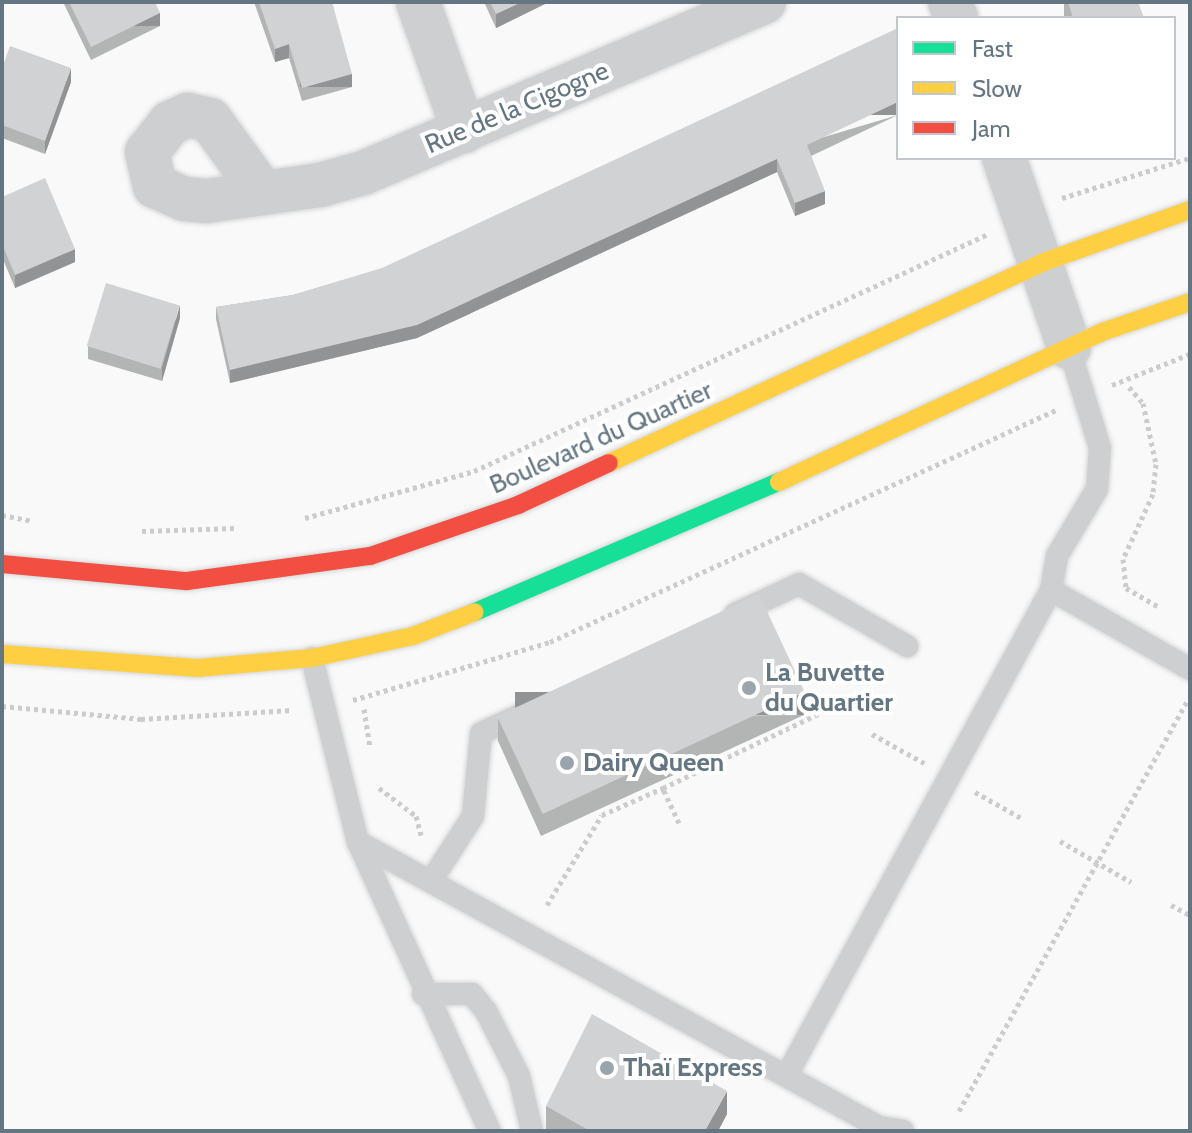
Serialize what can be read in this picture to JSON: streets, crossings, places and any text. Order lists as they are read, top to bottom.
{
  "streets": {
    "main road": ["Boulevard du Quartier"],
    "street": ["Rue de la Cigogne"]
  },
  "places": ["La Buvette du Quartier", "Dairy Queen", "Thaï Express"],
  "legend": ["Fast", "Slow", "Jam"]
}
